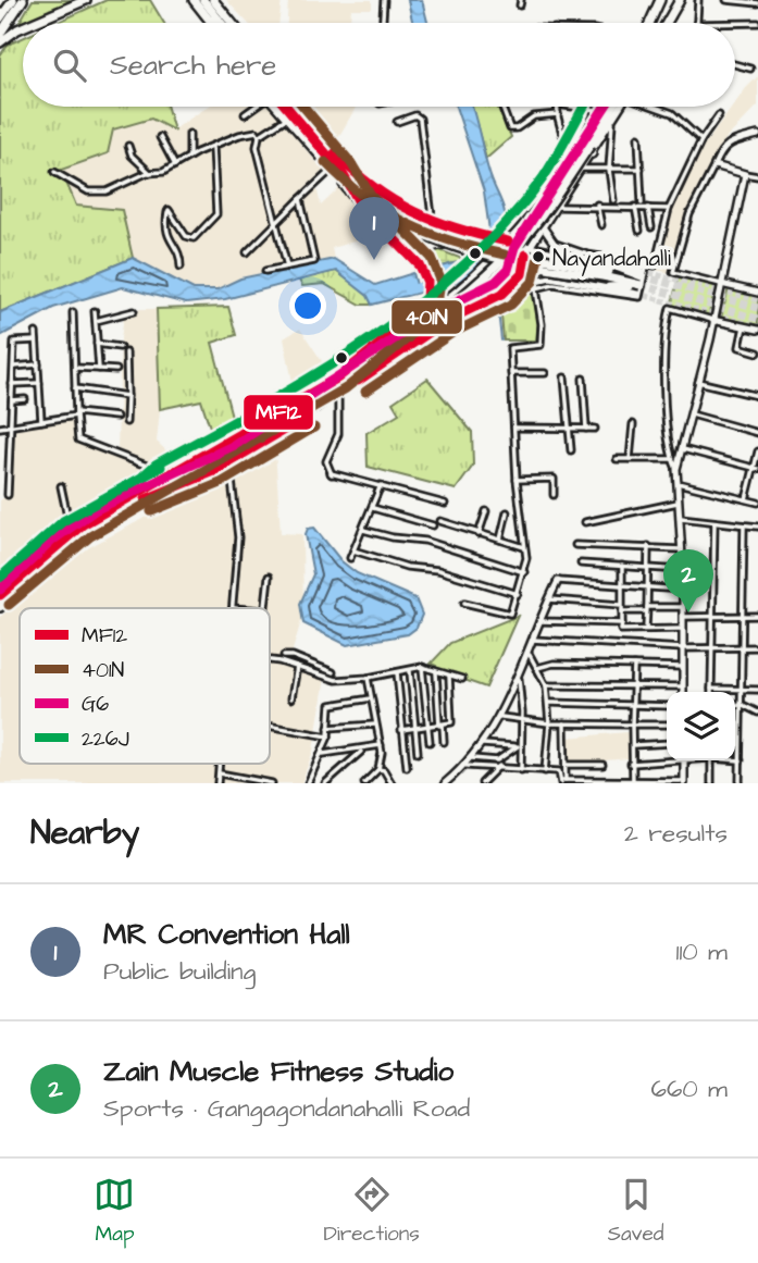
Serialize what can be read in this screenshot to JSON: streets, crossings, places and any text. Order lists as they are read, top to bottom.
{
  "places": ["Nayandahalli"],
  "lines": [
    "transit line MF12",
    "transit line 401N",
    "transit line G6",
    "transit line 226J"
  ],
  "legend": [
    "MF12",
    "401N",
    "G6",
    "226J"
  ],
  "page": {
    "search": "Search here",
    "pins": ["1", "2"],
    "heading": ["Nearby", "2 results"],
    "list": [
      {
        "mark": "1",
        "name": "MR Convention Hall",
        "note": "Public building",
        "value": "110 m"
      },
      {
        "mark": "2",
        "name": "Zain Muscle Fitness Studio",
        "note": "Sports · Gangagondanahalli Road",
        "value": "660 m"
      }
    ],
    "nav": ["Map", "Directions", "Saved"]
  }
}
